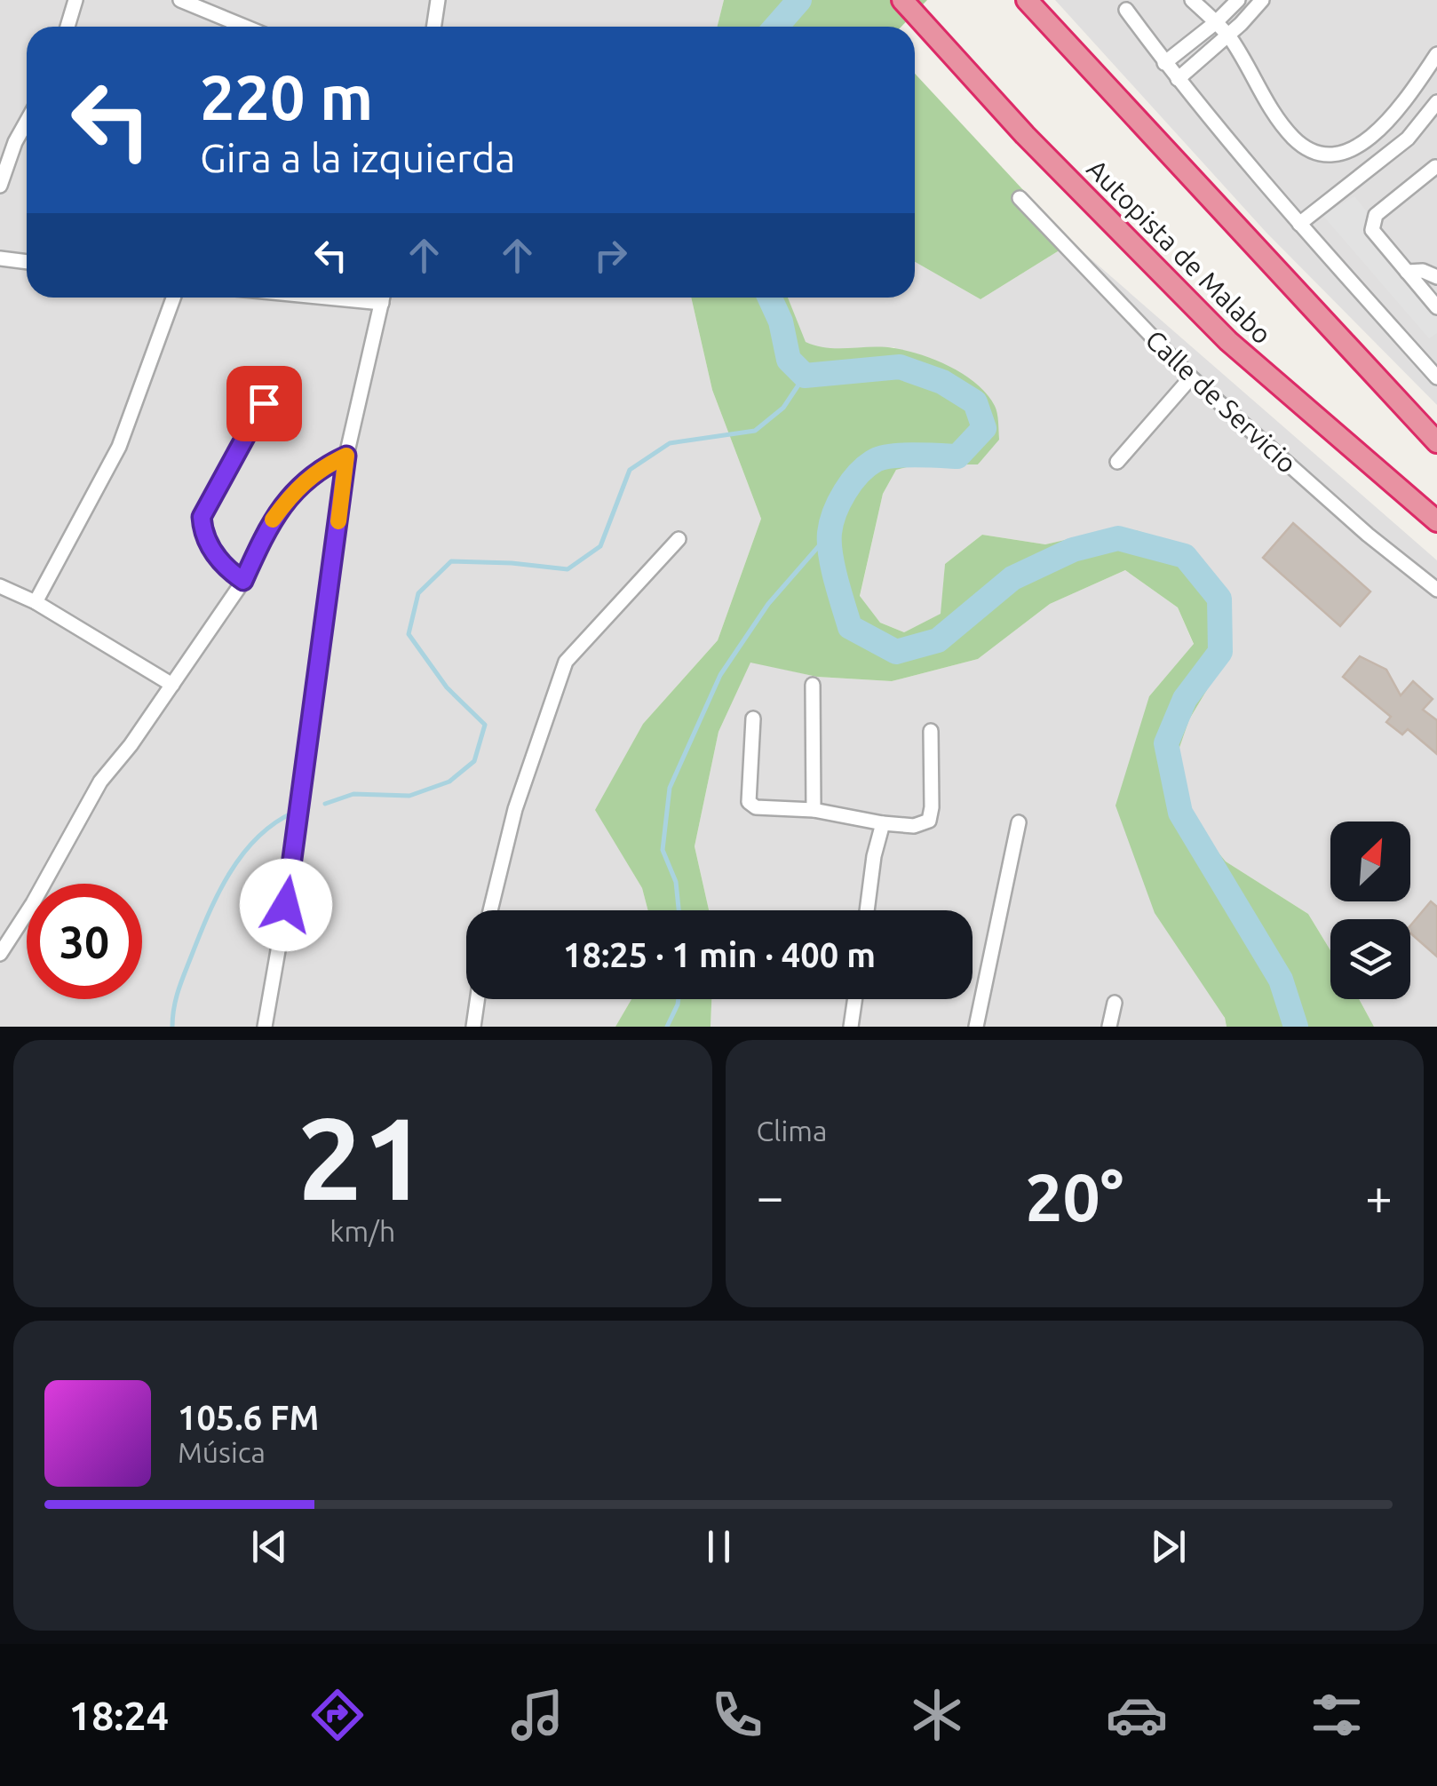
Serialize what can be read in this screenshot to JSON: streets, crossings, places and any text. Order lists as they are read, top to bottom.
{
  "streets": {
    "highway": ["Autopista de Malabo"],
    "street": ["Calle de Servicio"]
  },
  "north": "top right",
  "page": {
    "turn": ["220 m", "Gira a la izquierda"],
    "limit": "30",
    "trip": "18:25 · 1 min · 400 m",
    "tile": [
      ["21", "km/h"],
      "Clima"
    ],
    "heat": ["−", "20°", "+"],
    "song": ["105.6 FM", "Música"],
    "tabs": "18:24"
  }
}
